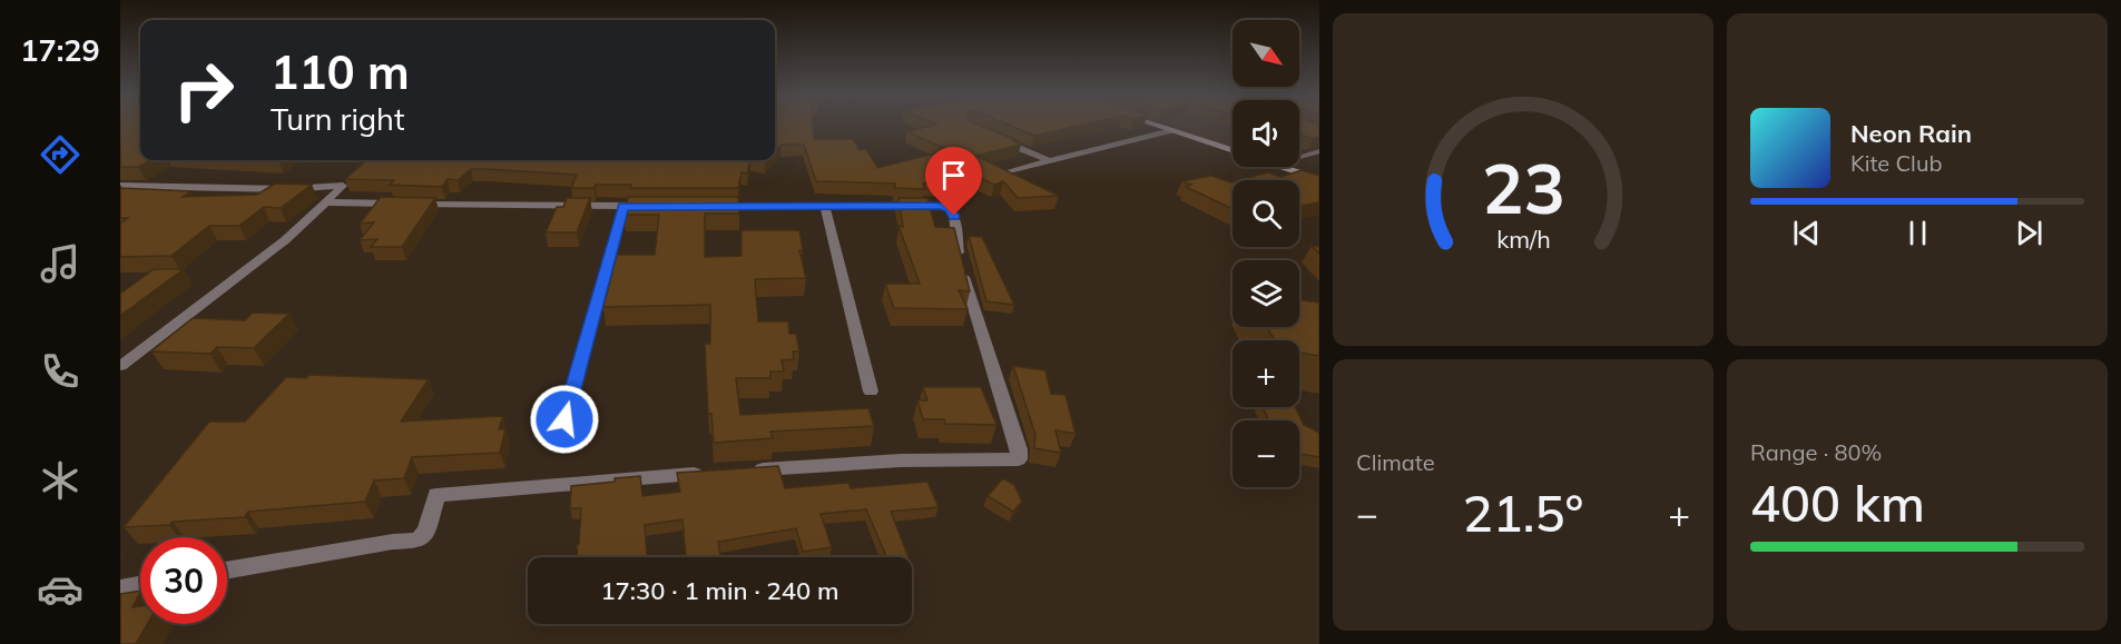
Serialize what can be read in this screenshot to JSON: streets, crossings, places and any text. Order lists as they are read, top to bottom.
{
  "north": "bottom right",
  "page": {
    "tabs": "17:29",
    "map_buttons": ["+", "−"],
    "turn": ["110 m", "Turn right"],
    "song": ["Neon Rain", "Kite Club"],
    "tile": [
      "Climate",
      ["Range · 80%", "400 km"]
    ],
    "heat": ["−", "21.5°", "+"],
    "limit": "30",
    "trip": "17:30 · 1 min · 240 m",
    "gauge": ["23", "km/h"]
  }
}
